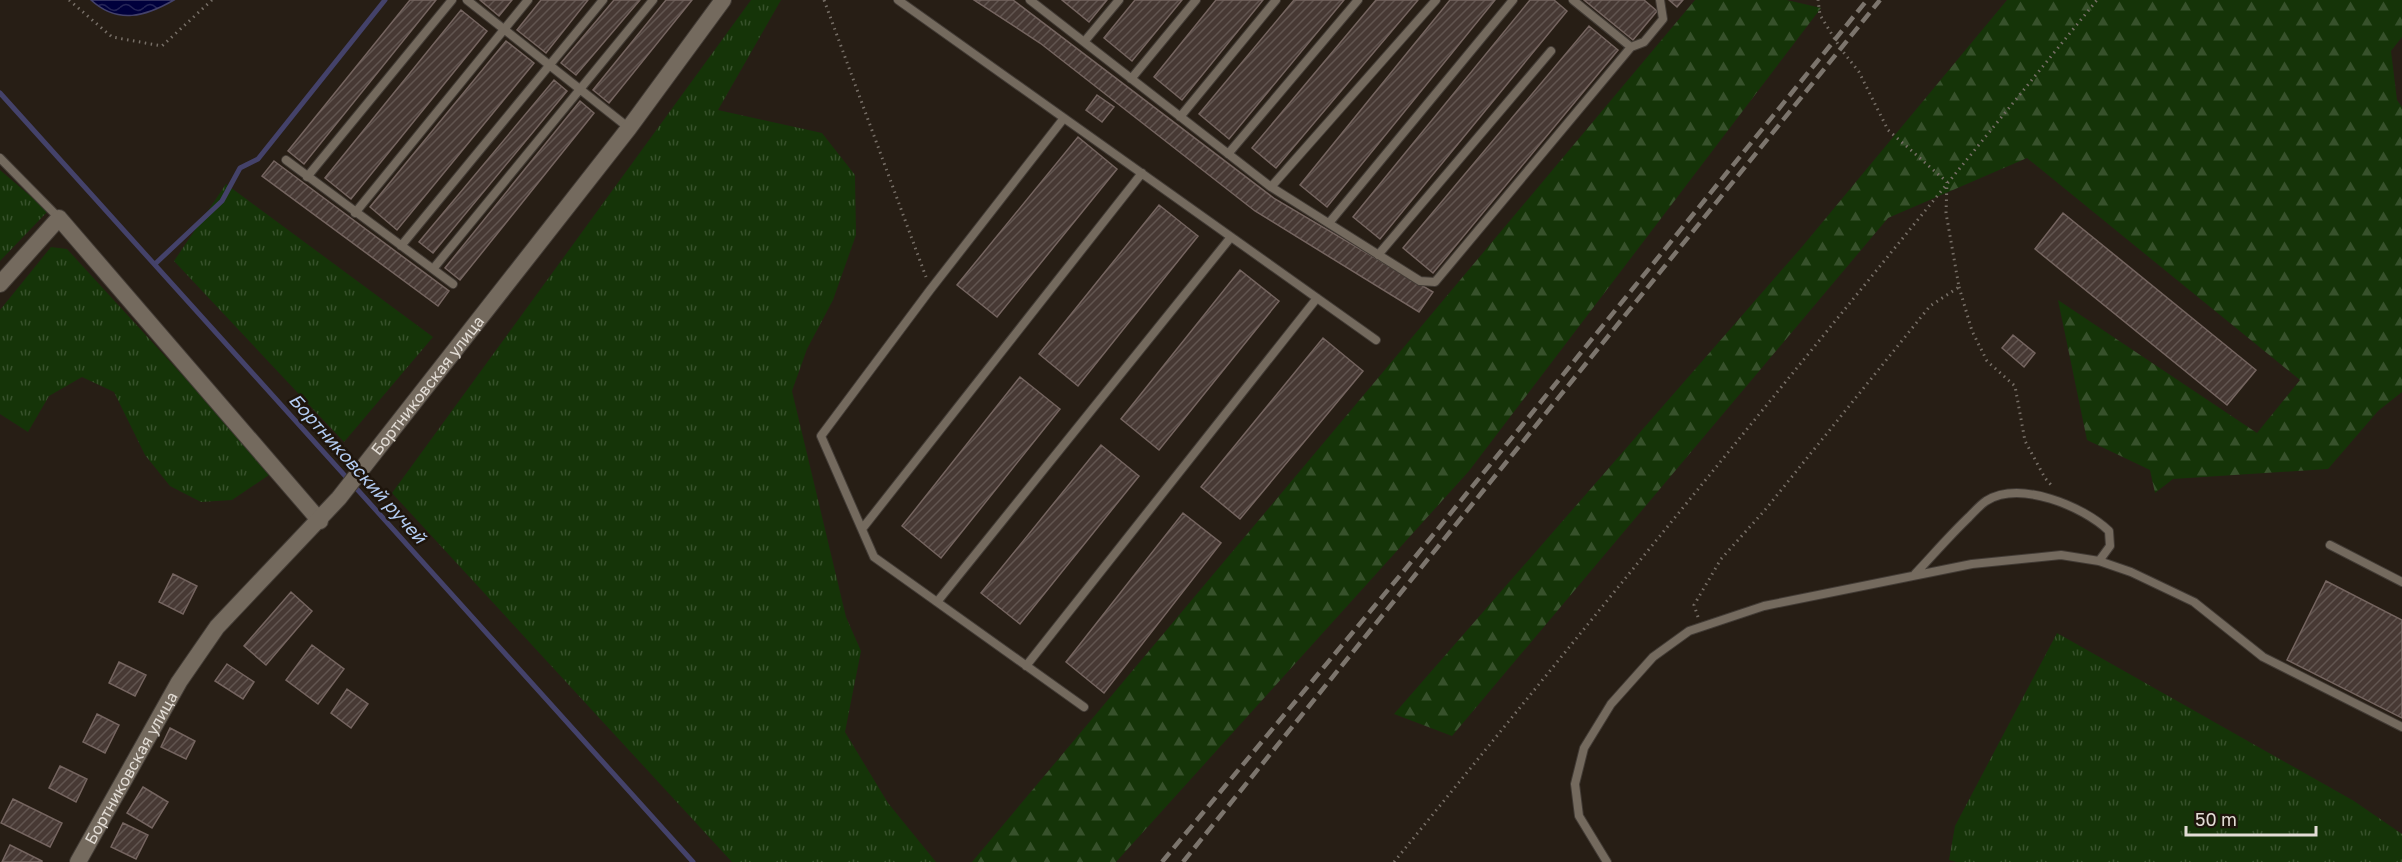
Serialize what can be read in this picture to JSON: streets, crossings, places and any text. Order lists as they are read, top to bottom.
{
  "streets": {
    "street": ["Бортниковская улица"]
  },
  "water": ["Бортниковский ручей"],
  "scale_bar": "50 m"
}
